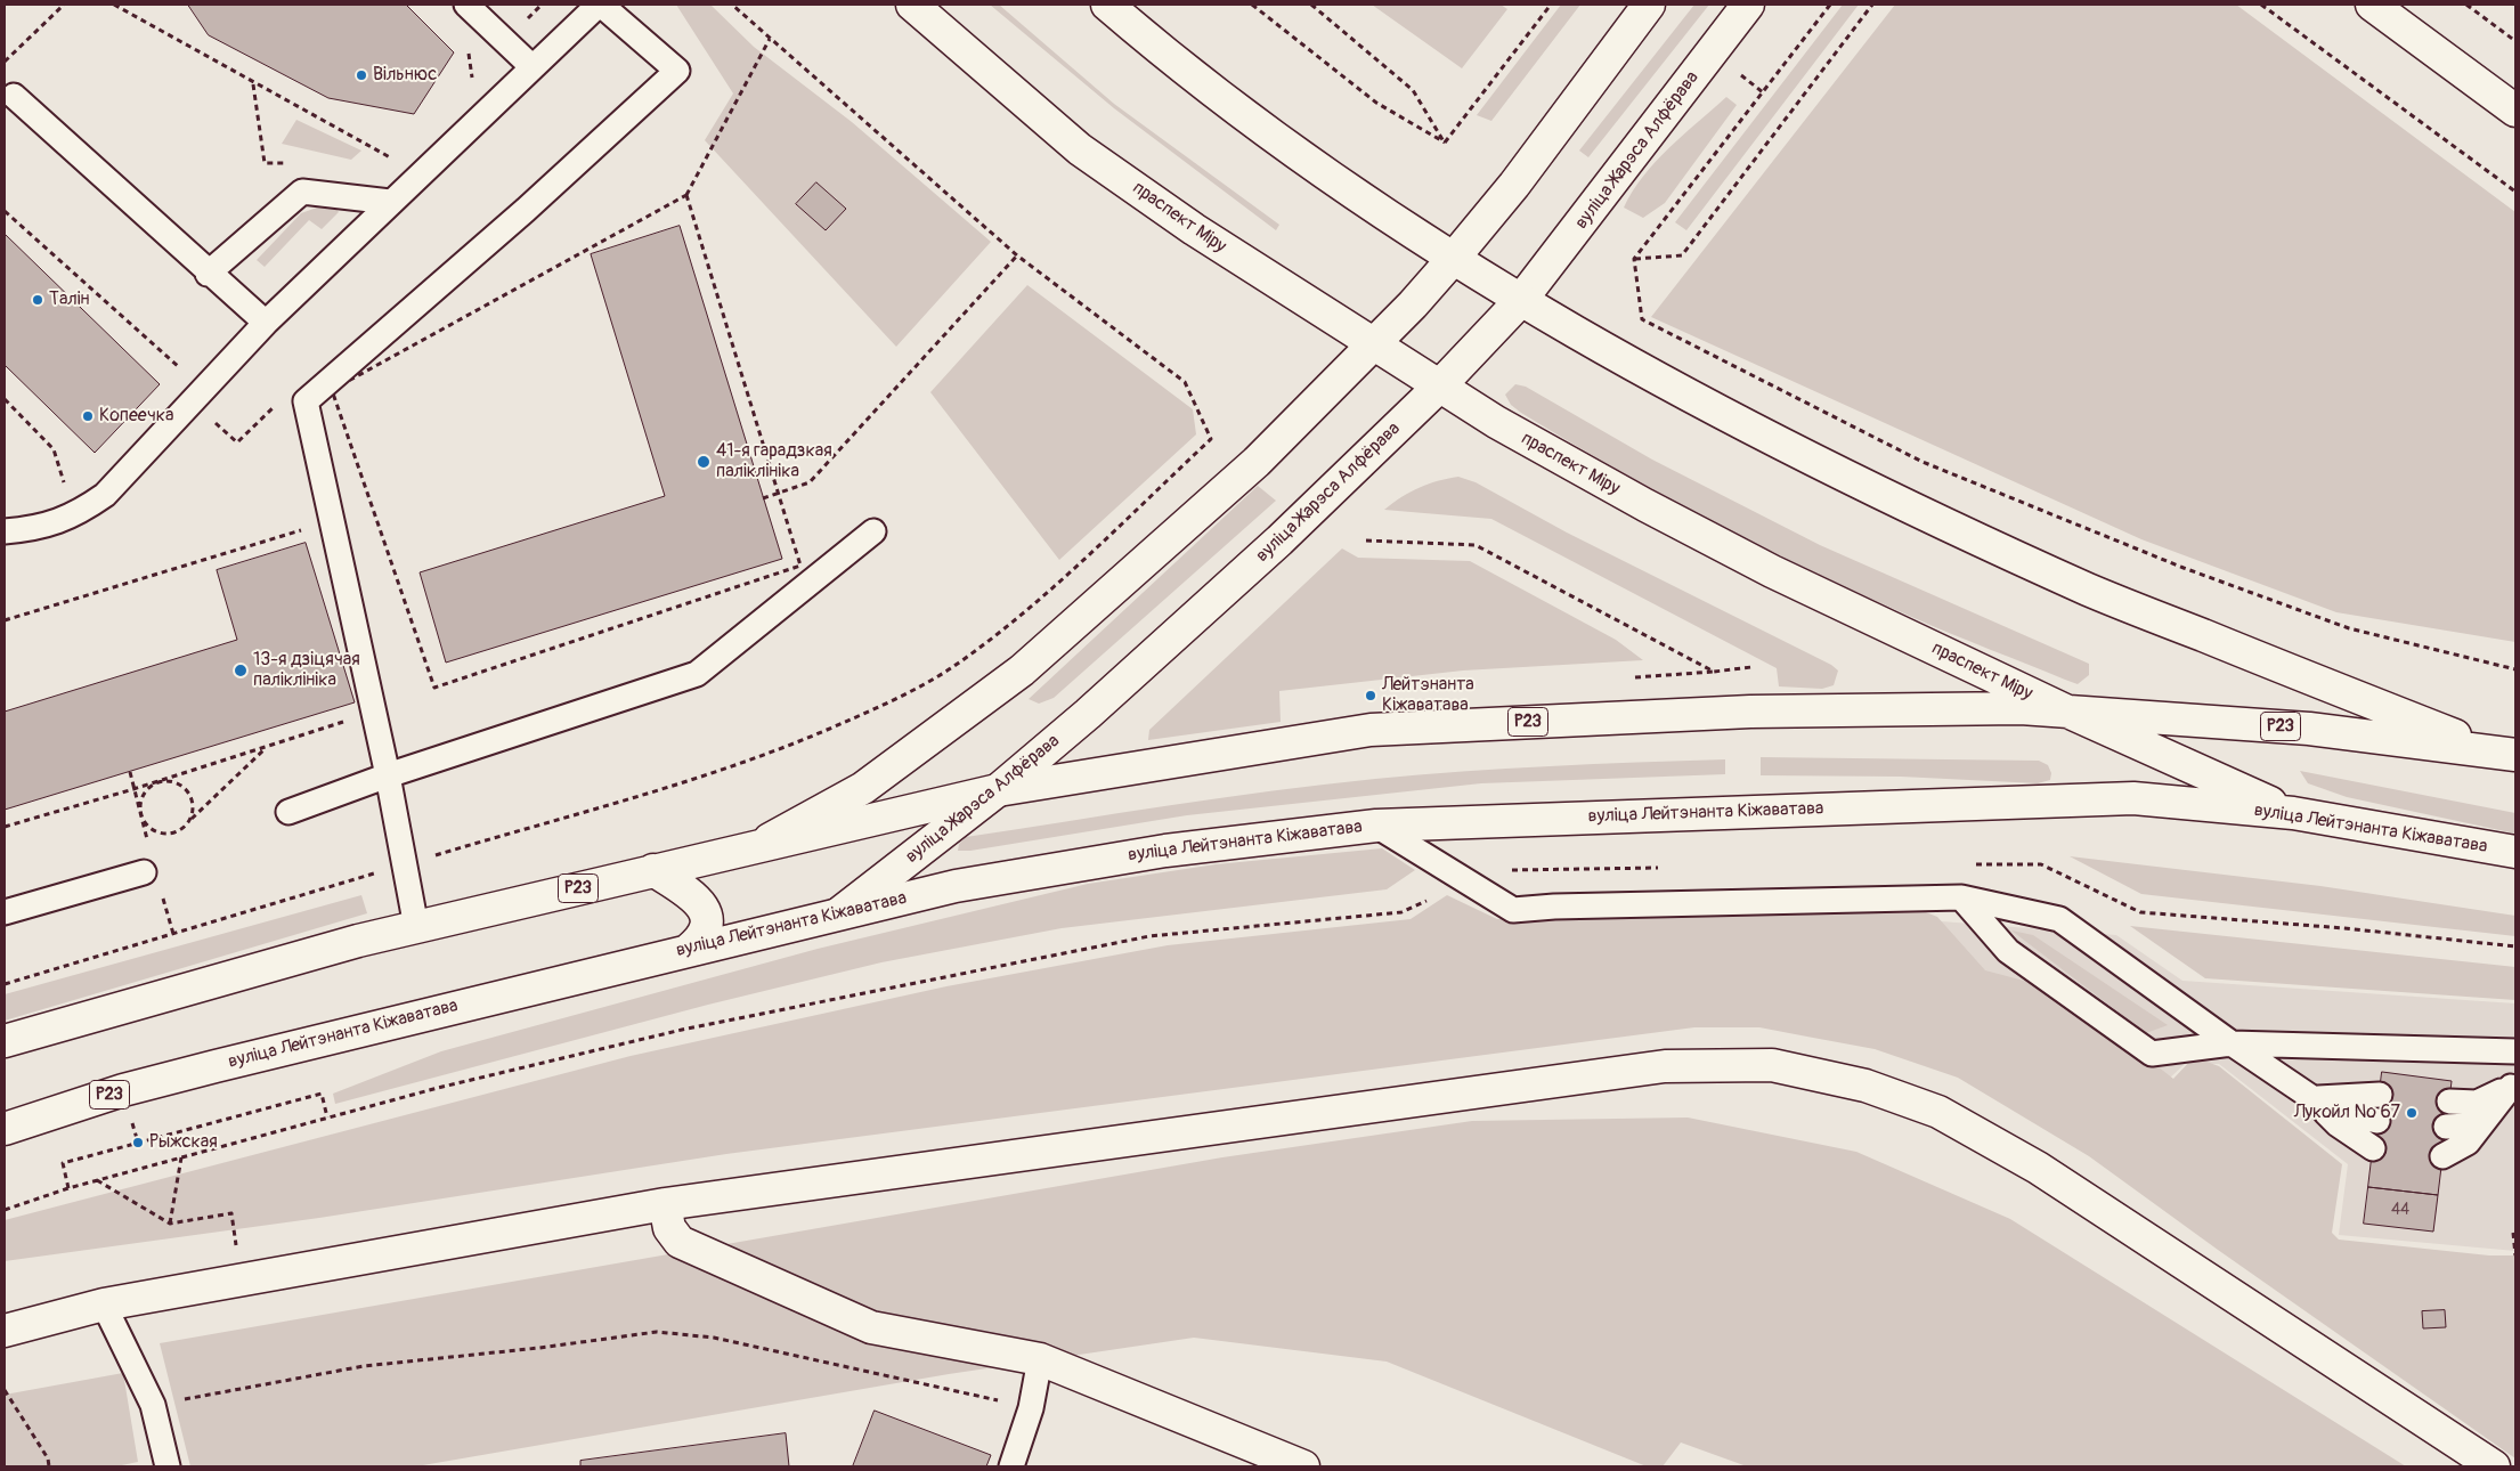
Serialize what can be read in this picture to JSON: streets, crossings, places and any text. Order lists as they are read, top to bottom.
{
  "streets": {
    "main road": [
      "вуліца Жарэса Алфёрава",
      "праспект Міру",
      "Р23",
      "вуліца Лейтэнанта Кіжаватава"
    ]
  },
  "crossings": [
    ["вуліца Жарэса Алфёрава", "праспект Міру"],
    ["вуліца Жарэса Алфёрава", "Р23"],
    ["вуліца Жарэса Алфёрава", "вуліца Лейтэнанта Кіжаватава"],
    ["праспект Міру", "Р23"],
    ["праспект Міру", "вуліца Лейтэнанта Кіжаватава"]
  ],
  "places": [
    "Вільнюс",
    "Талін",
    "Копеечка",
    "41-я гарадзкая паліклініка",
    "13-я дзіцячая паліклініка",
    "Лейтэнанта Кіжаватава",
    "Лукойл № 67",
    "Рыжская"
  ],
  "house_numbers": ["44"]
}
